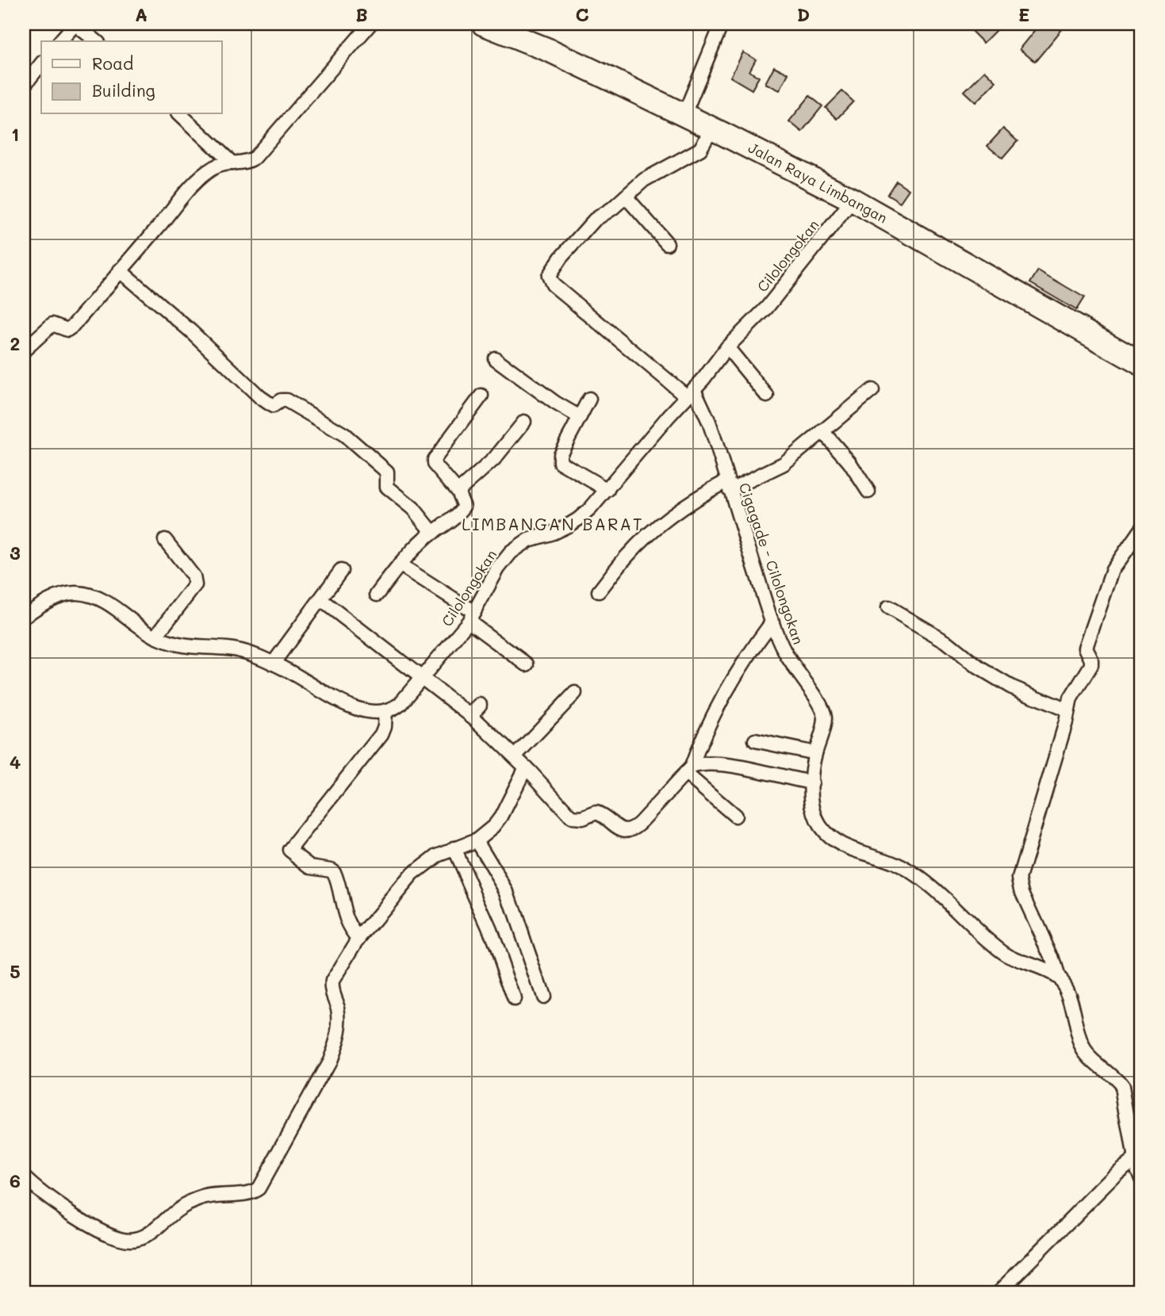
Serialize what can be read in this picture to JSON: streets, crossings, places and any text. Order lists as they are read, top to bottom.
{
  "streets": {
    "highway": ["Jalan Raya Limbangan"],
    "street": ["Cilolongokan", "Cigagade - Cilolongokan"]
  },
  "crossings": [
    ["Jalan Raya Limbangan", "Cilolongokan"],
    ["Cilolongokan", "Cigagade - Cilolongokan"]
  ],
  "districts": ["LIMBANGAN BARAT"],
  "legend": ["Road", "Building"],
  "grid": {
    "columns": [
      "A",
      "B",
      "C",
      "D",
      "E"
    ],
    "rows": [
      "1",
      "2",
      "3",
      "4",
      "5",
      "6"
    ]
  }
}
